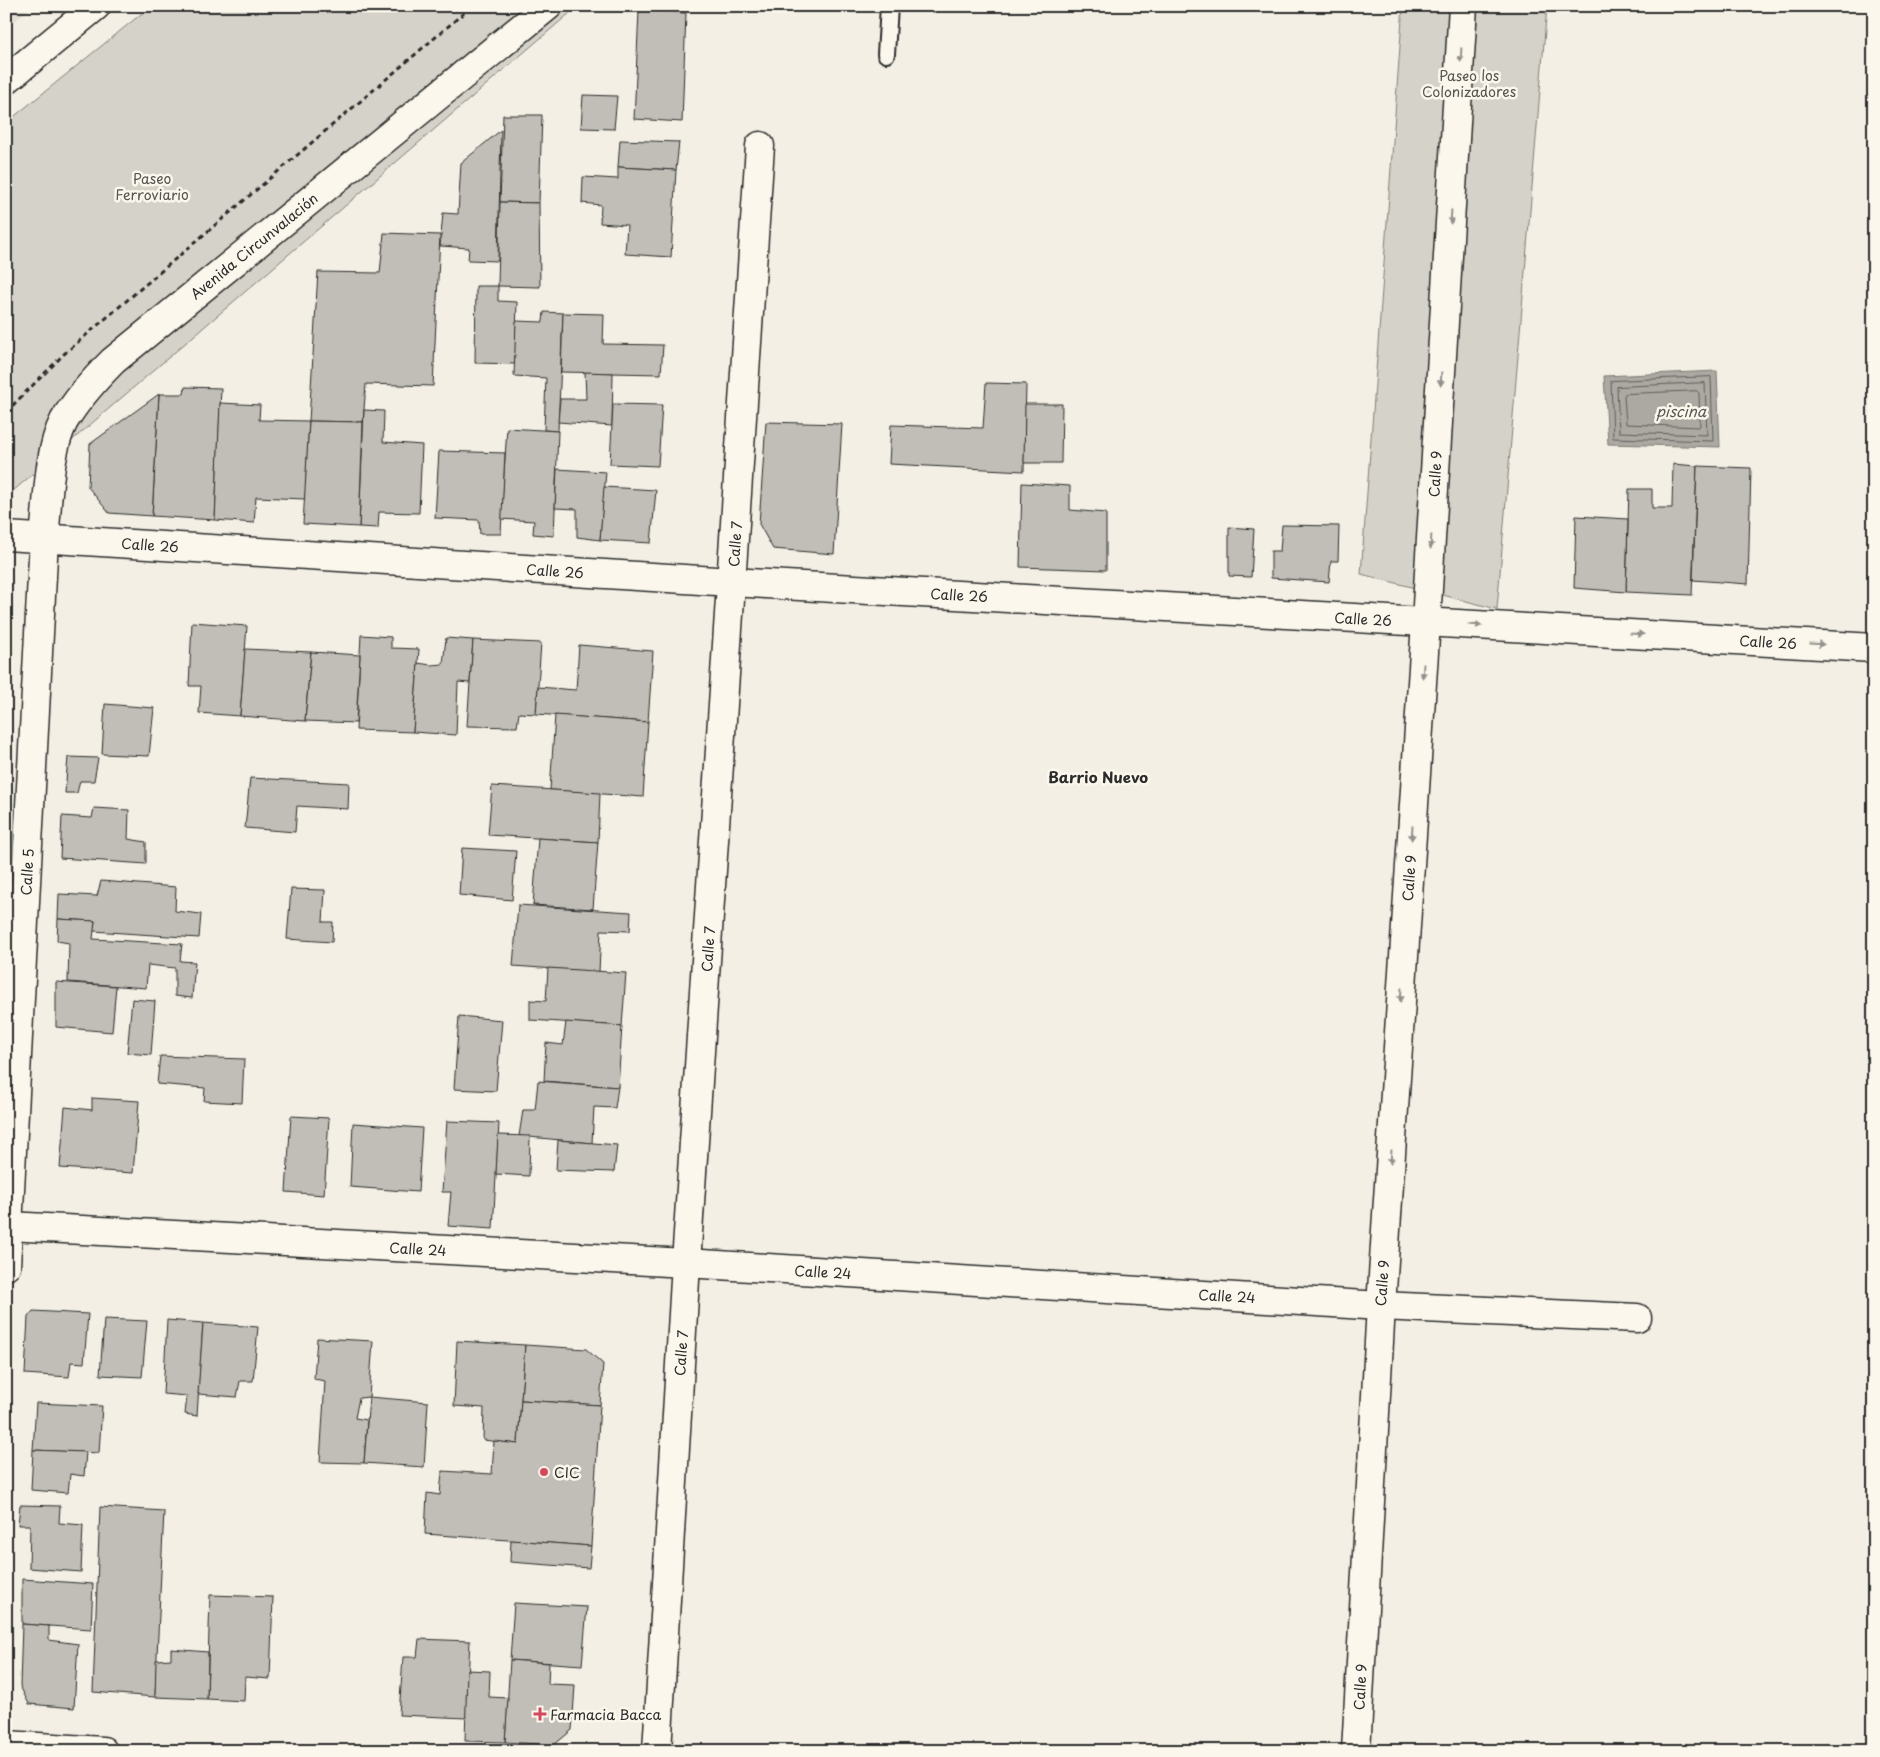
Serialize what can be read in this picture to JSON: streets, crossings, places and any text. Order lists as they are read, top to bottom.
{
  "streets": {
    "street": [
      "Avenida Circunvalación",
      "Calle 9",
      "Calle 7",
      "Calle 26",
      "Calle 5",
      "Calle 24"
    ]
  },
  "crossings": [
    ["Avenida Circunvalación", "Calle 26"],
    ["Avenida Circunvalación", "Calle 5"],
    ["Calle 9", "Calle 26"],
    ["Calle 9", "Calle 24"],
    ["Calle 7", "Calle 26"],
    ["Calle 7", "Calle 24"],
    ["Calle 26", "Calle 5"],
    ["Calle 5", "Calle 24"]
  ],
  "one_way": ["Calle 9"],
  "districts": ["Barrio Nuevo"],
  "water": ["piscina"],
  "parks": ["Paseo los Colonizadores", "Paseo Ferroviario"],
  "places": {
    "other": ["CIC"],
    "health": ["Farmacia Bacca"]
  }
}
